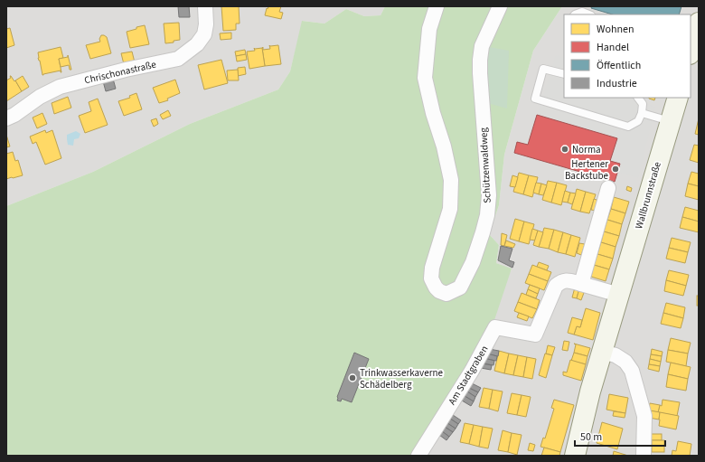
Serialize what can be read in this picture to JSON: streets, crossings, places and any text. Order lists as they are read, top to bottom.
{
  "streets": {
    "main road": ["Wallbrunnstraße"],
    "street": ["Chrischonastraße", "Schützenwaldweg", "Am Stadtgraben"]
  },
  "places": ["Norma", "Hertener Backstube", "Trinkwasserkaverne Schädelberg"],
  "legend": [
    "Wohnen",
    "Handel",
    "Öffentlich",
    "Industrie"
  ],
  "scale_bar": "50 m"
}
